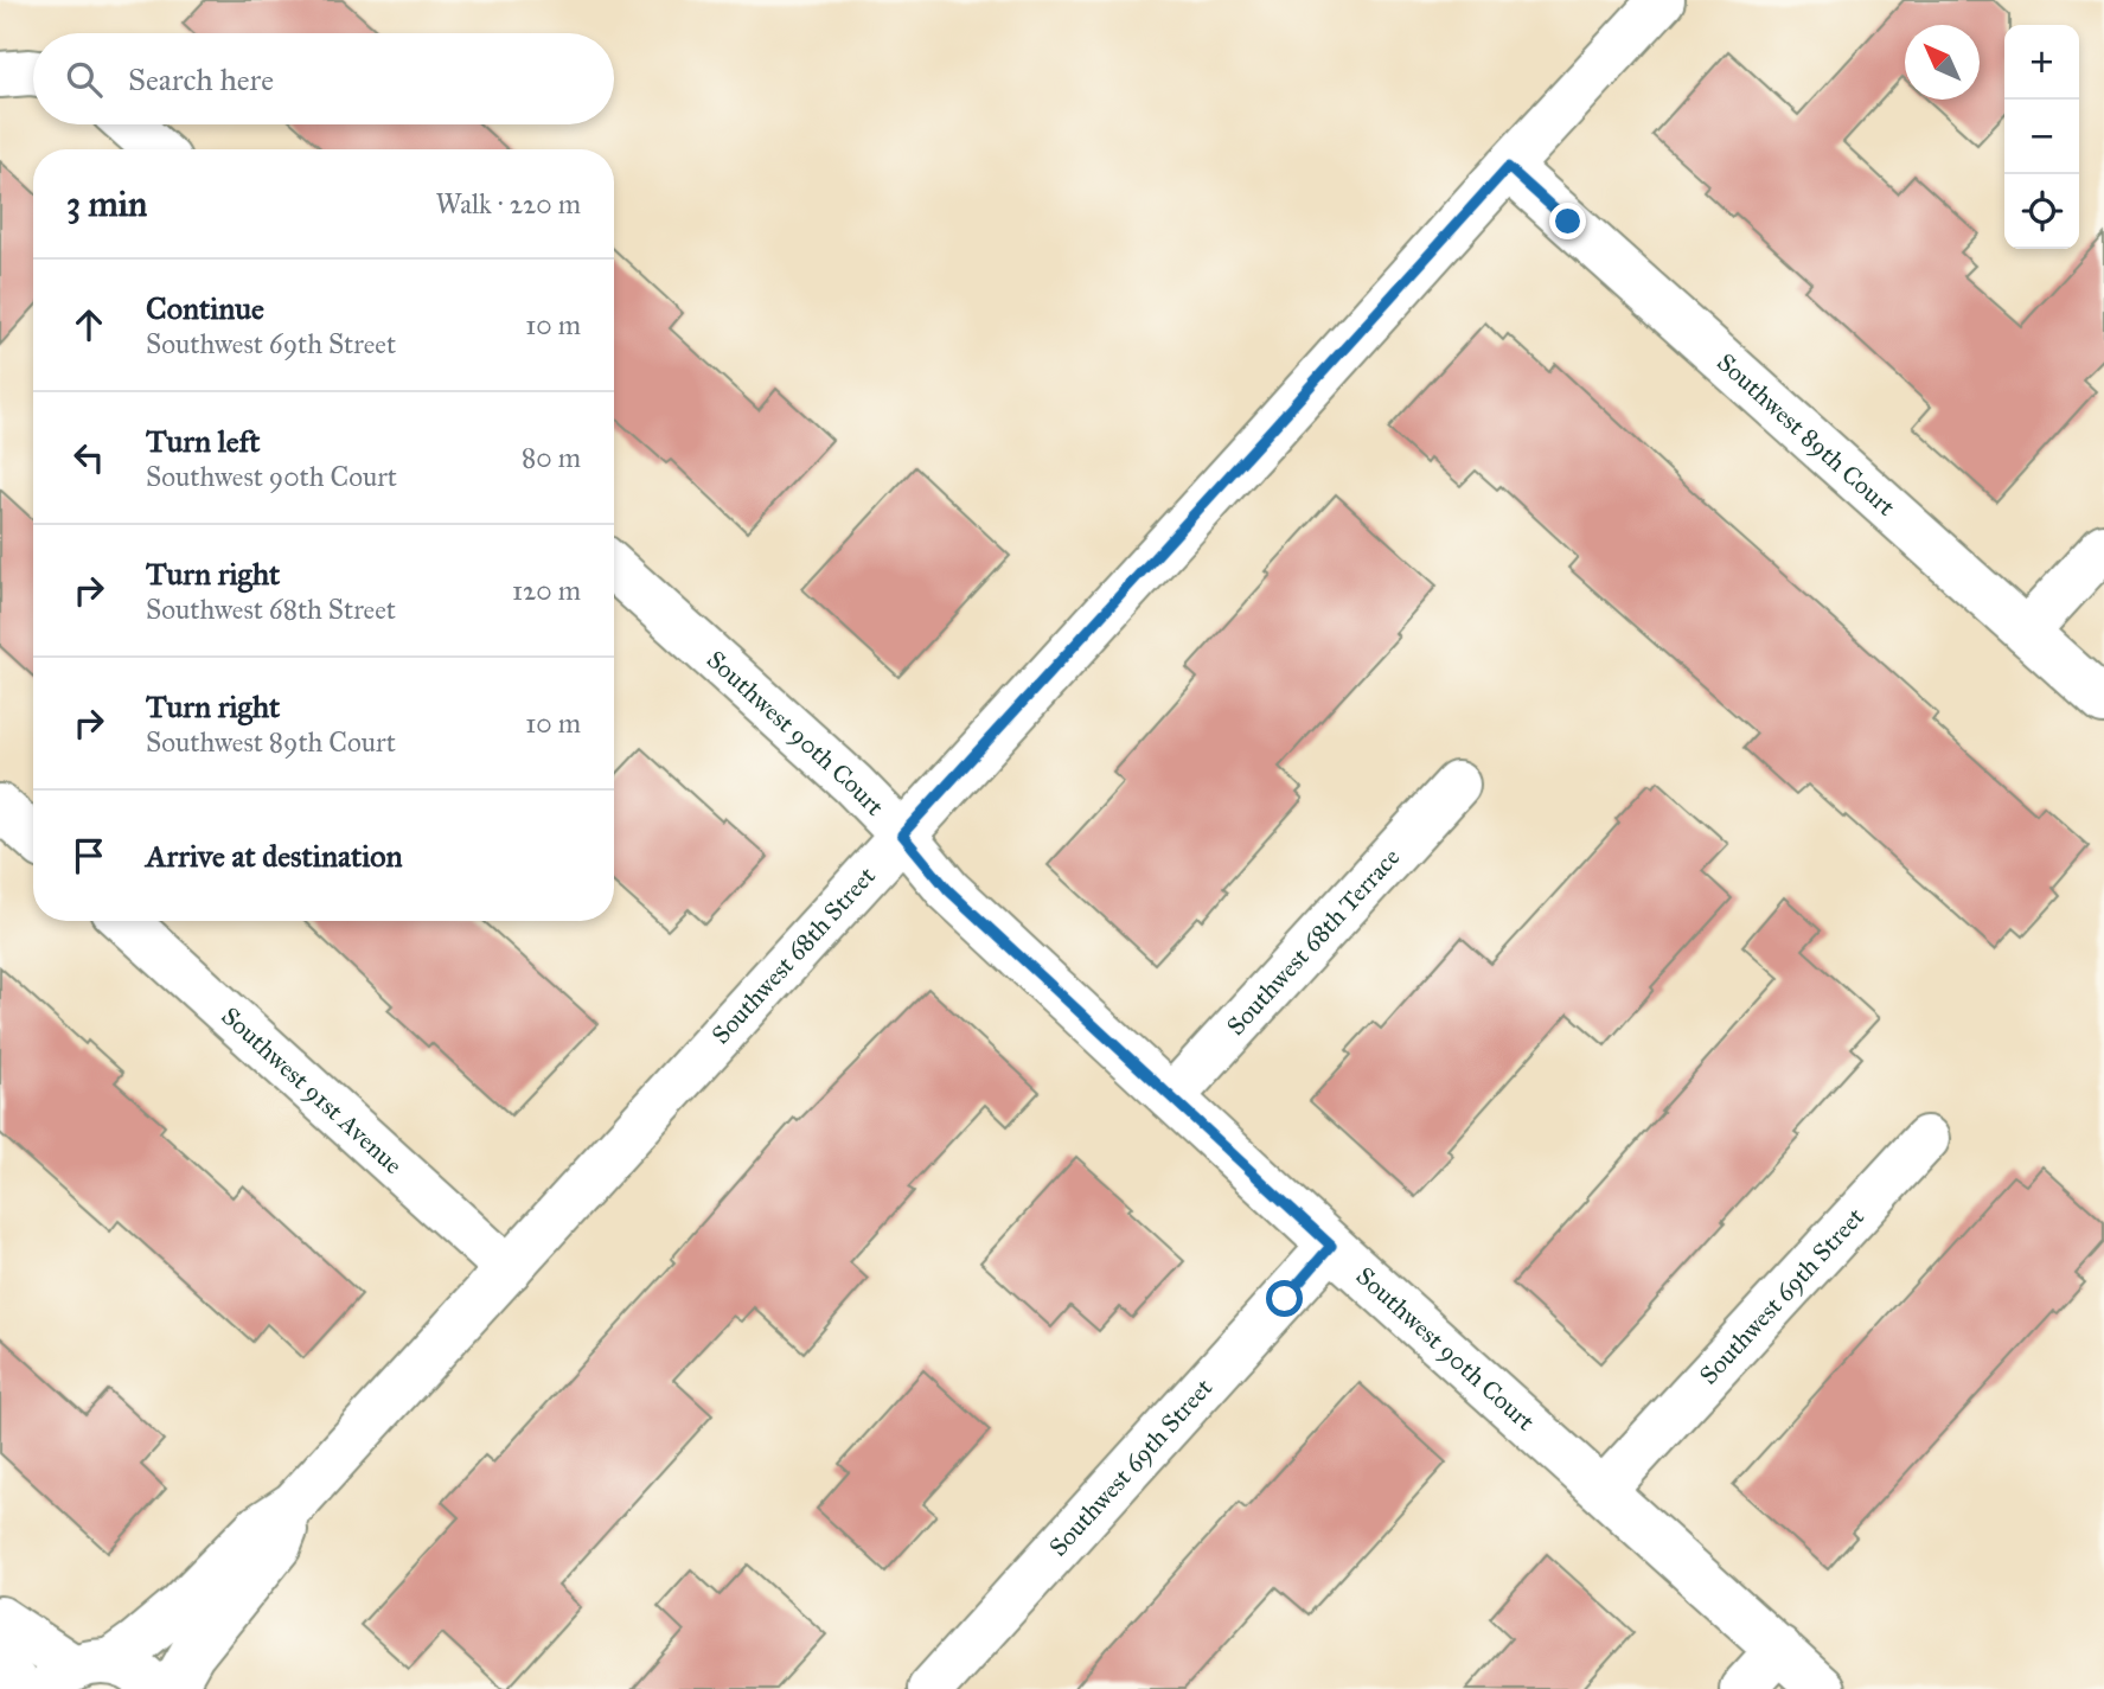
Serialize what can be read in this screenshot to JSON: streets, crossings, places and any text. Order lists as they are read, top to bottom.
{
  "streets": {
    "street": [
      "Southwest 89th Court",
      "Southwest 90th Court",
      "Southwest 68th Terrace",
      "Southwest 68th Street",
      "Southwest 91st Avenue",
      "Southwest 69th Street"
    ]
  },
  "crossings": [
    ["Southwest 89th Court", "Southwest 68th Street"],
    ["Southwest 90th Court", "Southwest 68th Terrace"],
    ["Southwest 90th Court", "Southwest 68th Street"],
    ["Southwest 90th Court", "Southwest 69th Street"],
    ["Southwest 68th Street", "Southwest 91st Avenue"]
  ],
  "north": "top left",
  "page": {
    "map_buttons": ["+", "−"],
    "search": "Search here",
    "heading": ["3 min", "Walk · 220 m"],
    "list": [
      ["Continue", "Southwest 69th Street", "10 m"],
      ["Turn left", "Southwest 90th Court", "80 m"],
      ["Turn right", "Southwest 68th Street", "120 m"],
      ["Turn right", "Southwest 89th Court", "10 m"],
      "Arrive at destination"
    ]
  }
}
